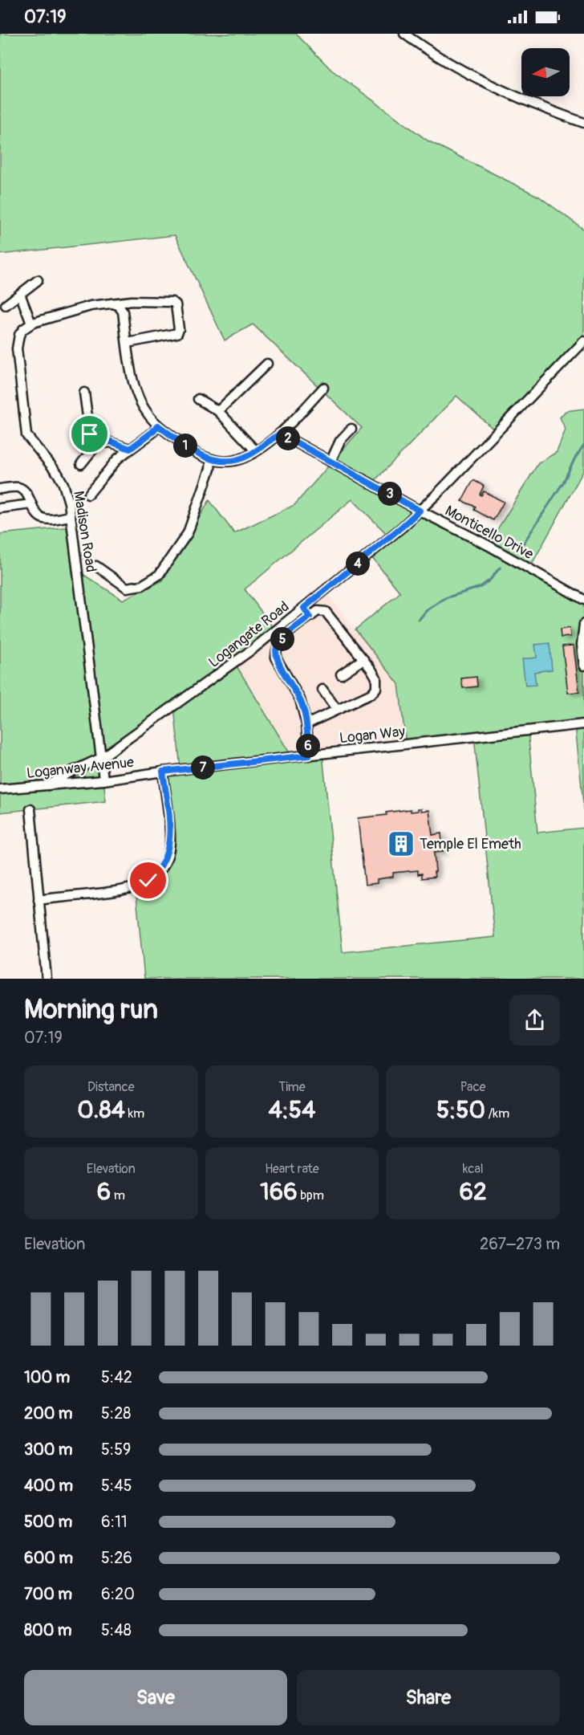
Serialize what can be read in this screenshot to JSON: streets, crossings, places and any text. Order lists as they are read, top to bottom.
{
  "streets": {
    "street": [
      "Madison Road",
      "Monticello Drive",
      "Logangate Road",
      "Logan Way",
      "Loganway Avenue"
    ]
  },
  "crossings": [
    ["Madison Road", "Logangate Road"],
    ["Monticello Drive", "Logangate Road"],
    ["Logangate Road", "Loganway Avenue"],
    ["Logan Way", "Loganway Avenue"]
  ],
  "places": {
    "building": ["Temple El Emeth"]
  },
  "north": "left",
  "page": {
    "status": "07:19",
    "pins": [
      "2",
      "1",
      "3",
      "4",
      "5",
      "6",
      "7"
    ],
    "heading": ["Morning run", "07:19"],
    "stats": [
      ["Distance", "0.84 km"],
      ["Time", "4:54"],
      ["Pace", "5:50 /km"],
      ["Elevation", "6 m"],
      ["Heart rate", "166 bpm"],
      ["kcal", "62"]
    ],
    "chart": ["Elevation", "267–273 m"],
    "list": [
      {
        "name": "100 m",
        "note": "5:42"
      },
      {
        "name": "200 m",
        "note": "5:28"
      },
      {
        "name": "300 m",
        "note": "5:59"
      },
      {
        "name": "400 m",
        "note": "5:45"
      },
      {
        "name": "500 m",
        "note": "6:11"
      },
      {
        "name": "600 m",
        "note": "5:26"
      },
      {
        "name": "700 m",
        "note": "6:20"
      },
      {
        "name": "800 m",
        "note": "5:48"
      }
    ],
    "buttons": ["Save", "Share"]
  }
}
